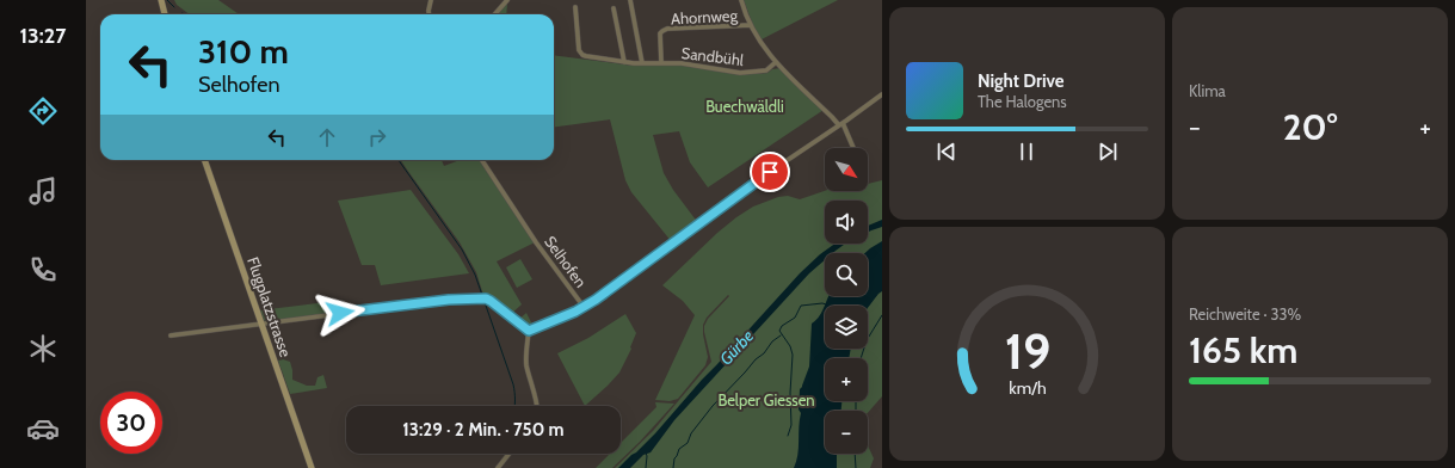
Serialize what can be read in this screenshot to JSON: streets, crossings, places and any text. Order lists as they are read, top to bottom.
{
  "streets": {
    "street": [
      "Ahornweg",
      "Sandbühl",
      "Selhofen",
      "Flugplatzstrasse"
    ]
  },
  "crossings": [
    ["Ahornweg", "Sandbühl"]
  ],
  "water": ["Gürbe"],
  "parks": ["Buechwäldli", "Belper Giessen"],
  "north": "bottom right",
  "page": {
    "tabs": "13:27",
    "tile": [
      "Klima",
      ["Reichweite · 33%", "165 km"]
    ],
    "turn": ["310 m", "Selhofen"],
    "song": ["Night Drive", "The Halogens"],
    "heat": ["−", "20°", "+"],
    "map_buttons": ["+", "−"],
    "limit": "30",
    "trip": "13:29 · 2 Min. · 750 m",
    "gauge": ["19", "km/h"]
  }
}
